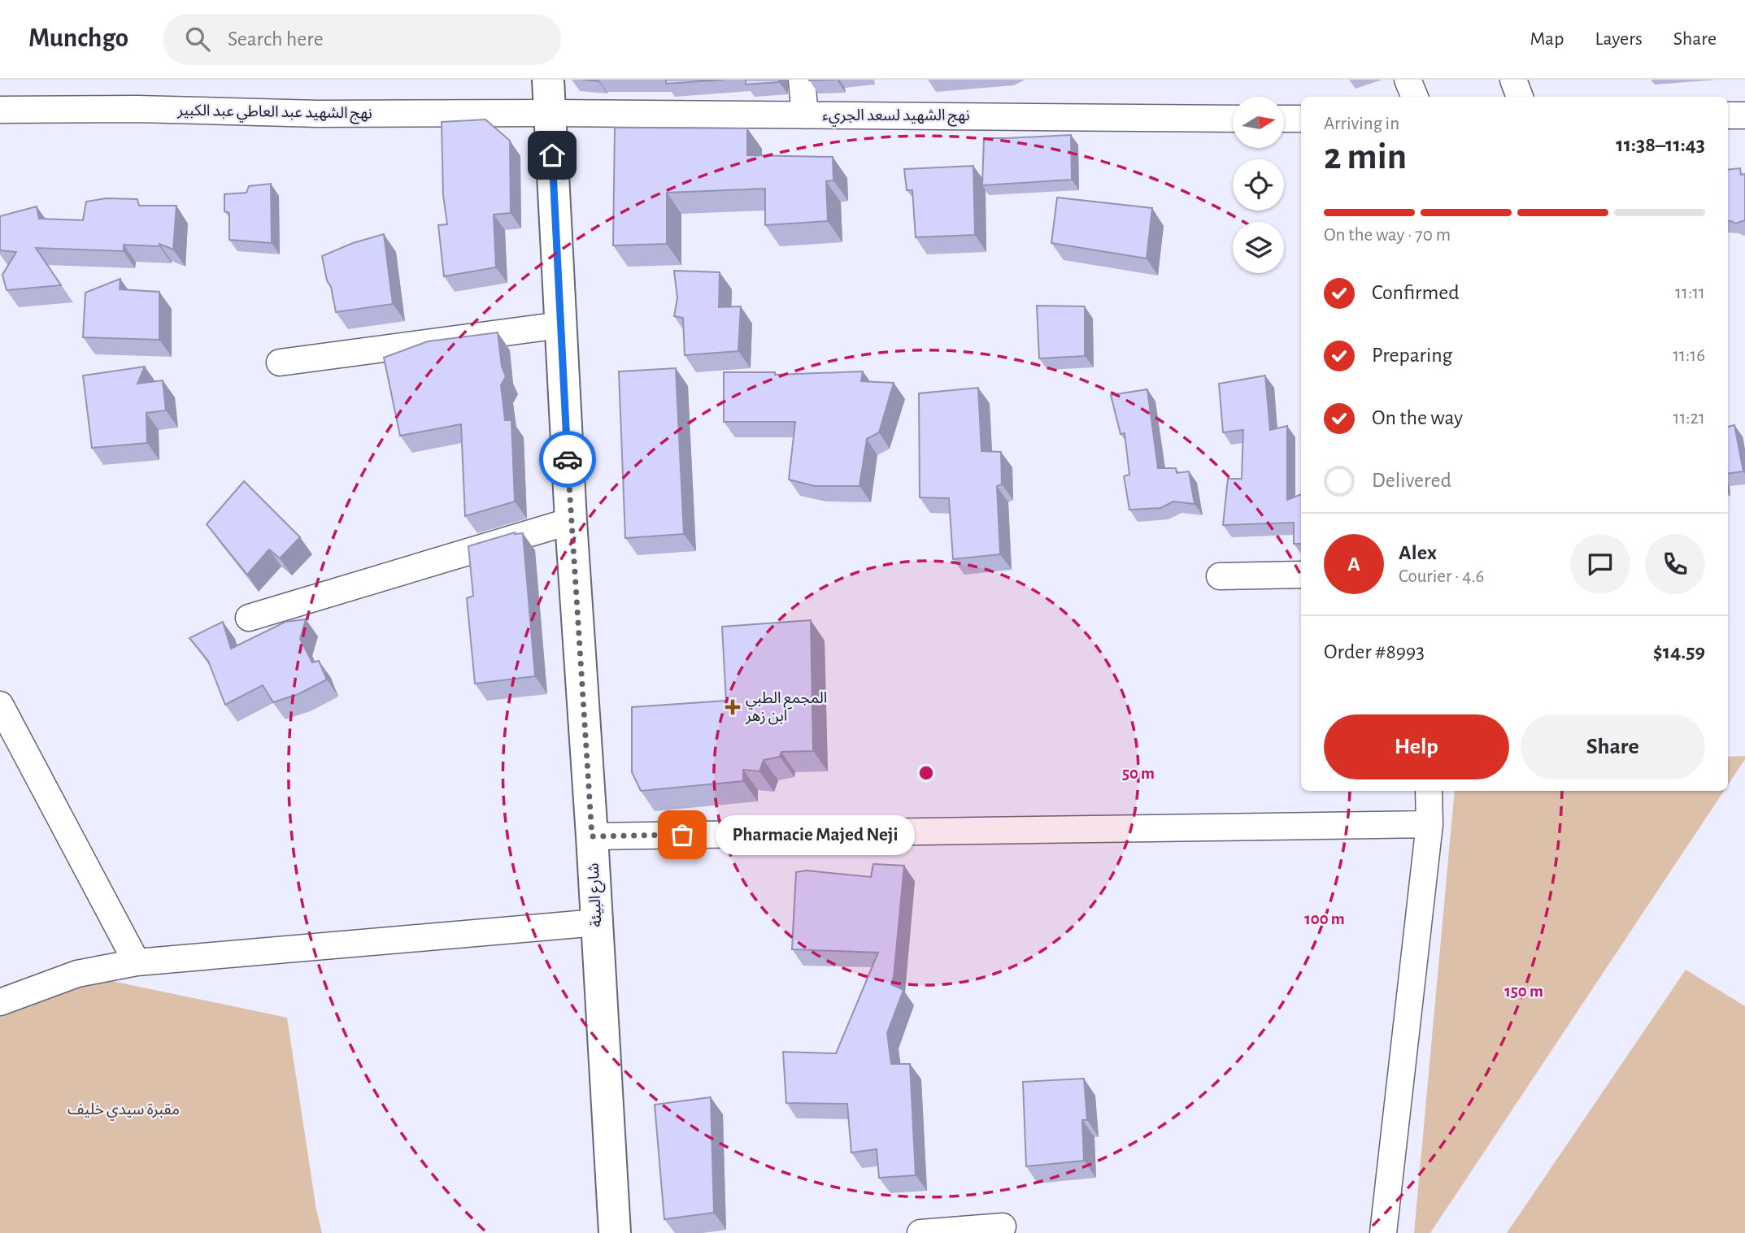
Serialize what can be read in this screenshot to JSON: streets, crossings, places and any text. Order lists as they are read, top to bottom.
{
  "streets": {
    "street": ["نهج الشهيد عبد العاطي عبد الكبير", "نهج الشهيد لسعد الجريء", "شارع البيئة"]
  },
  "crossings": [
    ["نهج الشهيد عبد العاطي عبد الكبير", "نهج الشهيد لسعد الجريء"],
    ["نهج الشهيد عبد العاطي عبد الكبير", "شارع البيئة"],
    ["نهج الشهيد لسعد الجريء", "شارع البيئة"]
  ],
  "parks": ["مقبرة سيدي خليف"],
  "places": {
    "health": ["المجمع الطبي ابن زهر"],
    "other": ["Pharmacie Majed Neji"]
  },
  "north": "right",
  "page": {
    "header": "Munchgo",
    "search": "Search here",
    "nav": ["Map", "Layers", "Share"],
    "heading": ["2 min", "Arriving in", "11:38–11:43"],
    "panel": [
      "Alex",
      "Courier · 4.6",
      "Order #8993",
      "$14.59"
    ],
    "bar": "On the way · 70 m",
    "list": [
      ["Confirmed", "11:11"],
      ["Preparing", "11:16"],
      ["On the way", "11:21"],
      "Delivered"
    ],
    "round": "A",
    "buttons": ["Help", "Share"],
    "bubble": "Pharmacie Majed Neji"
  },
  "rings": ["50 m", "100 m", "150 m"]
}
